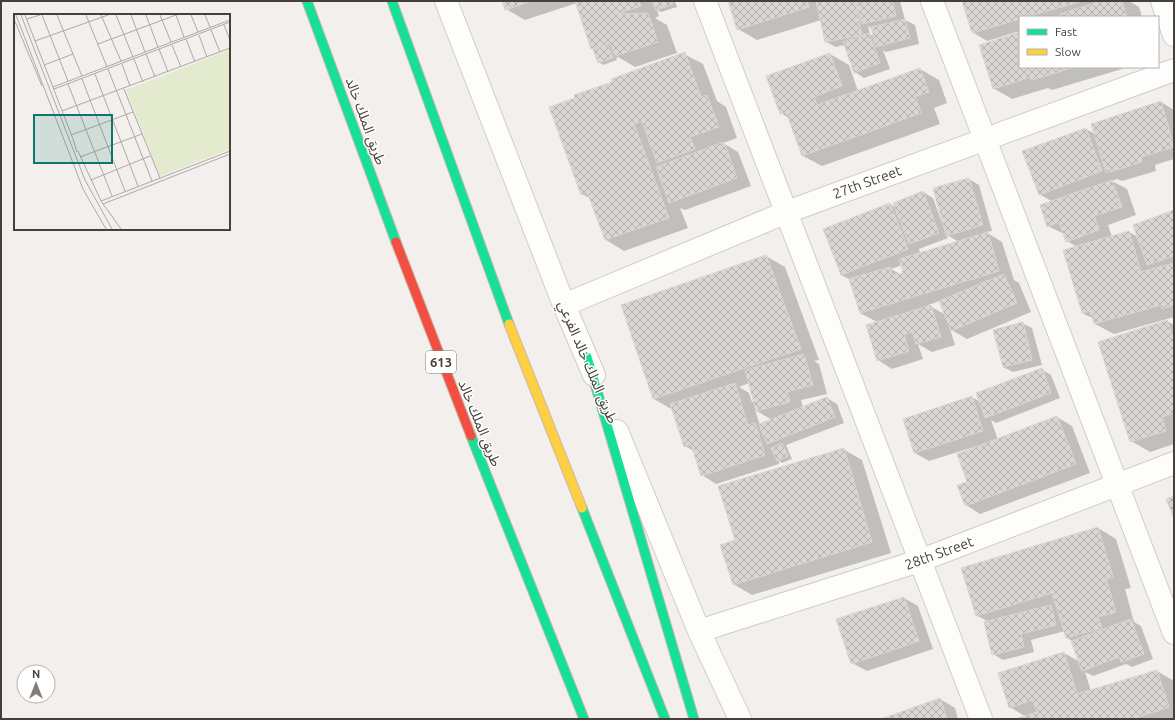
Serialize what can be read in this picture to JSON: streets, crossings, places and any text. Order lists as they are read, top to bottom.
{
  "streets": {
    "highway": ["طريق الملك خالد", "613"],
    "street": ["27th Street", "طريق الملك خالد الفرعي", "28th Street"]
  },
  "crossings": [
    ["27th Street", "طريق الملك خالد الفرعي"],
    ["طريق الملك خالد الفرعي", "28th Street"]
  ],
  "legend": ["Fast", "Slow"],
  "north": "top"
}
